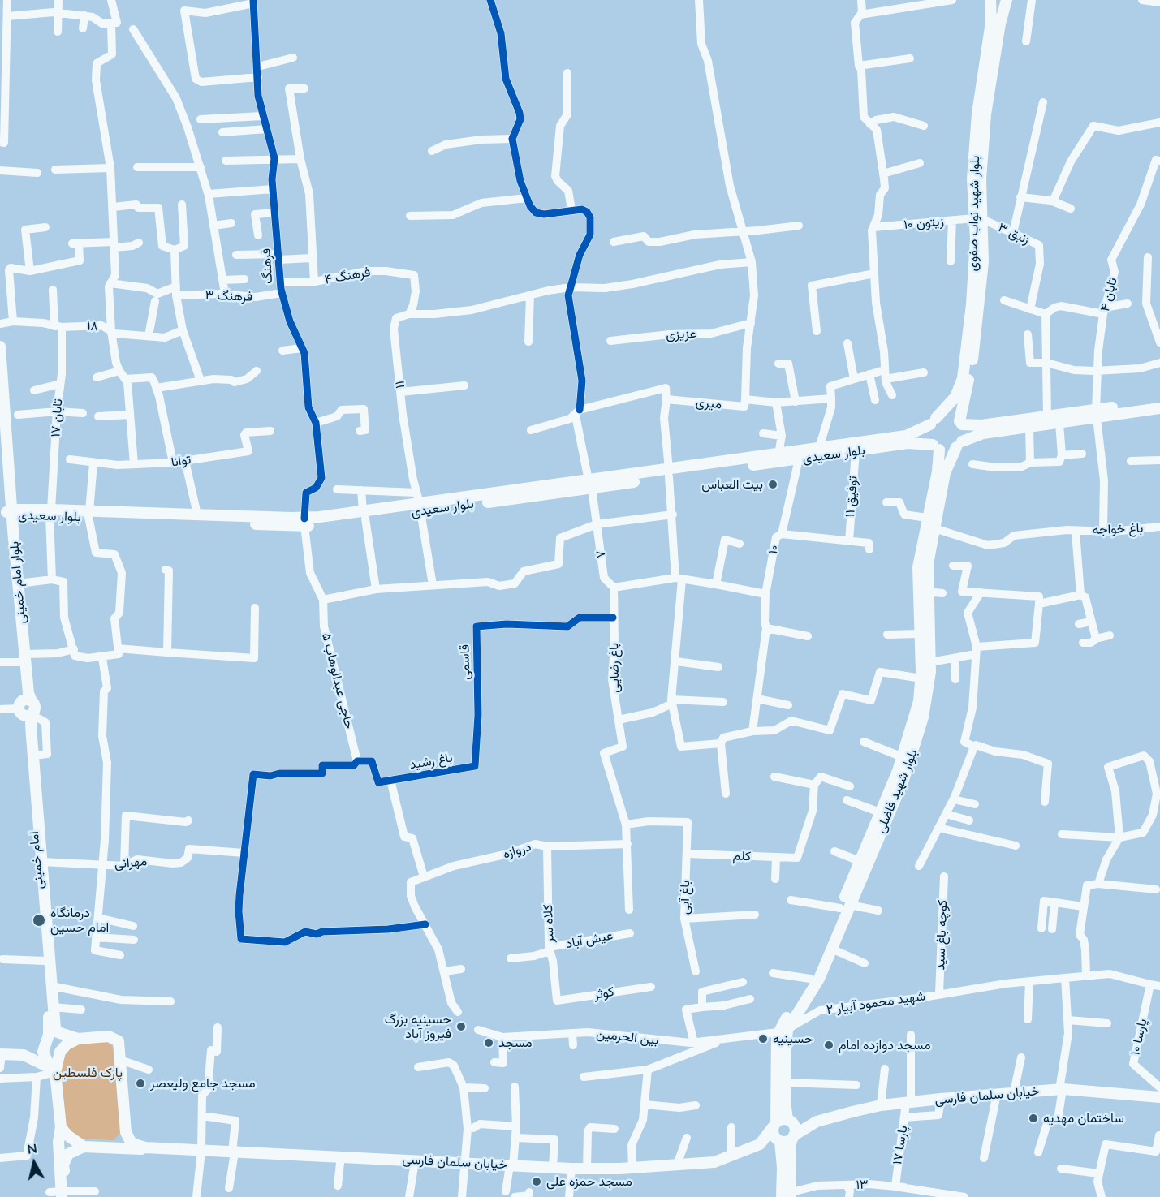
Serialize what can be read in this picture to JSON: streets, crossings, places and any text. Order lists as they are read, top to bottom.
{
  "streets": {
    "main road": [
      "بلوار شهید نواب صفوی",
      "بلوار سعیدی",
      "بلوار امام خمینی",
      "بلوار شهید فاضلی",
      "امام خمینی",
      "خیابان سلمان فارسی"
    ],
    "street": [
      "زیتون ۱۰",
      "زنبق ۳",
      "فرهنگ",
      "فرهنگ ۴",
      "تابان ۴",
      "فرهنگ ۳",
      "۱۸",
      "عزیزی",
      "۱۱",
      "میری",
      "تابان ۱۷",
      "توانا",
      "توفیق ۱۱",
      "باغ خواجه",
      "۱۰",
      "۸",
      "قاسمی",
      "باغ رضایی",
      "حاجی عبدالوهاب ۵",
      "باغ رشید",
      "دروازه",
      "کلم",
      "مهرانی",
      "باغ آبی",
      "کلاه سر",
      "کوچه باغ سید",
      "عیش آباد",
      "کوثر",
      "شهید محمود آبیار ۲",
      "بین الحرمین",
      "پارسا ۱۰",
      "پارسا ۱۷",
      "۱۳"
    ]
  },
  "crossings": [
    ["بلوار شهید نواب صفوی", "زیتون ۱۰"],
    ["بلوار شهید نواب صفوی", "زنبق ۳"],
    ["بلوار شهید نواب صفوی", "بلوار سعیدی"],
    ["بلوار شهید نواب صفوی", "بلوار شهید فاضلی"],
    ["زیتون ۱۰", "زنبق ۳"],
    ["فرهنگ", "فرهنگ ۴"],
    ["فرهنگ", "فرهنگ ۳"],
    ["فرهنگ", "بلوار سعیدی"],
    ["فرهنگ ۴", "۱۱"],
    ["تابان ۴", "باغ خواجه"],
    ["۱۸", "تابان ۱۷"],
    ["۱۱", "بلوار سعیدی"],
    ["میری", "۸"],
    ["تابان ۱۷", "بلوار سعیدی"],
    ["بلوار سعیدی", "توفیق ۱۱"],
    ["بلوار سعیدی", "۱۰"],
    ["بلوار سعیدی", "۸"],
    ["بلوار سعیدی", "بلوار امام خمینی"],
    ["بلوار سعیدی", "بلوار شهید فاضلی"],
    ["باغ خواجه", "بلوار شهید فاضلی"],
    ["بلوار امام خمینی", "امام خمینی"],
    ["قاسمی", "باغ رضایی"],
    ["قاسمی", "باغ رشید"],
    ["باغ رضایی", "باغ آبی"],
    ["بلوار شهید فاضلی", "شهید محمود آبیار ۲"],
    ["بلوار شهید فاضلی", "بین الحرمین"],
    ["بلوار شهید فاضلی", "خیابان سلمان فارسی"],
    ["دروازه", "کلاه سر"],
    ["کلم", "باغ آبی"],
    ["امام خمینی", "مهرانی"],
    ["کلاه سر", "عیش آباد"],
    ["کلاه سر", "کوثر"],
    ["کوچه باغ سید", "شهید محمود آبیار ۲"],
    ["شهید محمود آبیار ۲", "بین الحرمین"],
    ["شهید محمود آبیار ۲", "پارسا ۱۰"],
    ["خیابان سلمان فارسی", "پارسا ۱۷"],
    ["پارسا ۱۷", "۱۳"]
  ],
  "parks": ["پارک فلسطین"],
  "places": [
    "بیت العباس",
    "درمانگاه امام حسین",
    "حسینیه بزرگ فیروز آباد",
    "حسینیه",
    "مسجد",
    "مسجد دوازده امام",
    "مسجد جامع ولیعصر",
    "ساختمان مهدیه",
    "مسجد حمزه علی"
  ],
  "north": "top"
}
